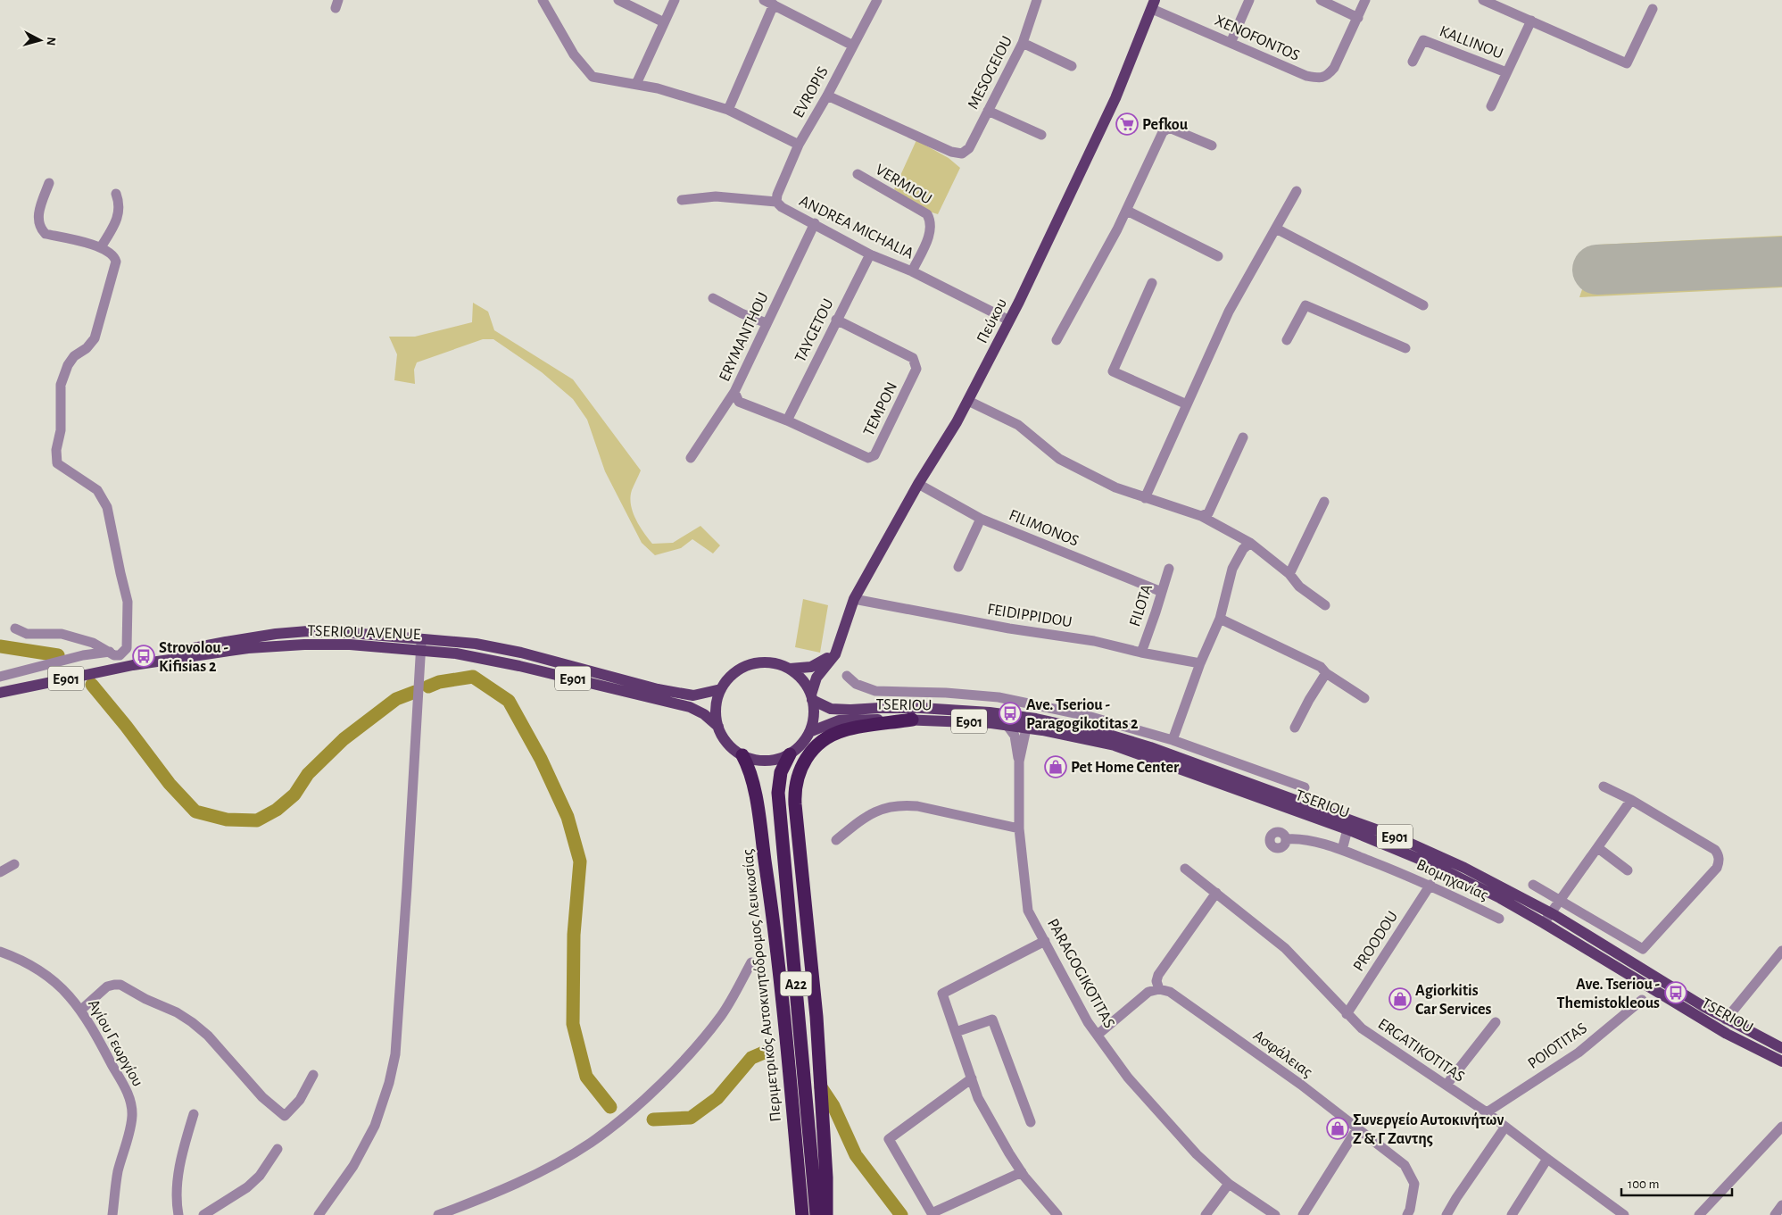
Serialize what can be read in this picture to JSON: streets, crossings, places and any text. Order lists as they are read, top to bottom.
{
  "streets": {
    "highway": ["A22", "Περιμετρικός Αυτοκινητόδρομος Λευκωσίας"],
    "main road": [
      "Πεύκου",
      "TSERIOU AVENUE",
      "E901",
      "TSERIOU"
    ],
    "street": [
      "XENOFONTOS",
      "KALLINOU",
      "MESOGEIOU",
      "EVROPIS",
      "VERMIOU",
      "ANDREA MICHALIA",
      "TAYGETOU",
      "ERYMANTHOU",
      "TEMPON",
      "FILIMONOS",
      "FILOTA",
      "FEIDIPPIDOU",
      "Βιομηχανίας",
      "PROODOU",
      "PARAGOGIKOTITAS",
      "Αγίου Γεωργίου",
      "POIOTITAS",
      "ERGATIKOTITAS",
      "Ασφάλειας"
    ]
  },
  "crossings": [
    ["XENOFONTOS", "Πεύκου"],
    ["MESOGEIOU", "EVROPIS"],
    ["EVROPIS", "ANDREA MICHALIA"],
    ["VERMIOU", "ANDREA MICHALIA"],
    ["ANDREA MICHALIA", "Πεύκου"],
    ["ANDREA MICHALIA", "TAYGETOU"],
    ["ANDREA MICHALIA", "ERYMANTHOU"],
    ["Πεύκου", "FILIMONOS"],
    ["Πεύκου", "FEIDIPPIDOU"],
    ["Πεύκου", "TSERIOU AVENUE"],
    ["Πεύκου", "TSERIOU"],
    ["Πεύκου", "Περιμετρικός Αυτοκινητόδρομος Λευκωσίας"],
    ["TAYGETOU", "TEMPON"],
    ["ERYMANTHOU", "TEMPON"],
    ["FILIMONOS", "FILOTA"],
    ["FILOTA", "FEIDIPPIDOU"],
    ["TSERIOU AVENUE", "TSERIOU"],
    ["TSERIOU AVENUE", "Περιμετρικός Αυτοκινητόδρομος Λευκωσίας"],
    ["TSERIOU", "Βιομηχανίας"],
    ["TSERIOU", "PARAGOGIKOTITAS"],
    ["TSERIOU", "Περιμετρικός Αυτοκινητόδρομος Λευκωσίας"],
    ["Βιομηχανίας", "PROODOU"],
    ["PROODOU", "ERGATIKOTITAS"],
    ["POIOTITAS", "ERGATIKOTITAS"]
  ],
  "places": {
    "supermarket": ["Pefkou"],
    "bus stop": ["Strovolou - Kifisias 2", "Ave. Tseriou - Paragogikotitas 2", "Ave. Tseriou - Themistokleous"],
    "shop": ["Pet Home Center", "Agiorkitis Car Services", "Συνεργείο Αυτοκινήτων Ζ & Γ Ζαντης"]
  },
  "scale_bar": "100 m",
  "north": "right"
}
